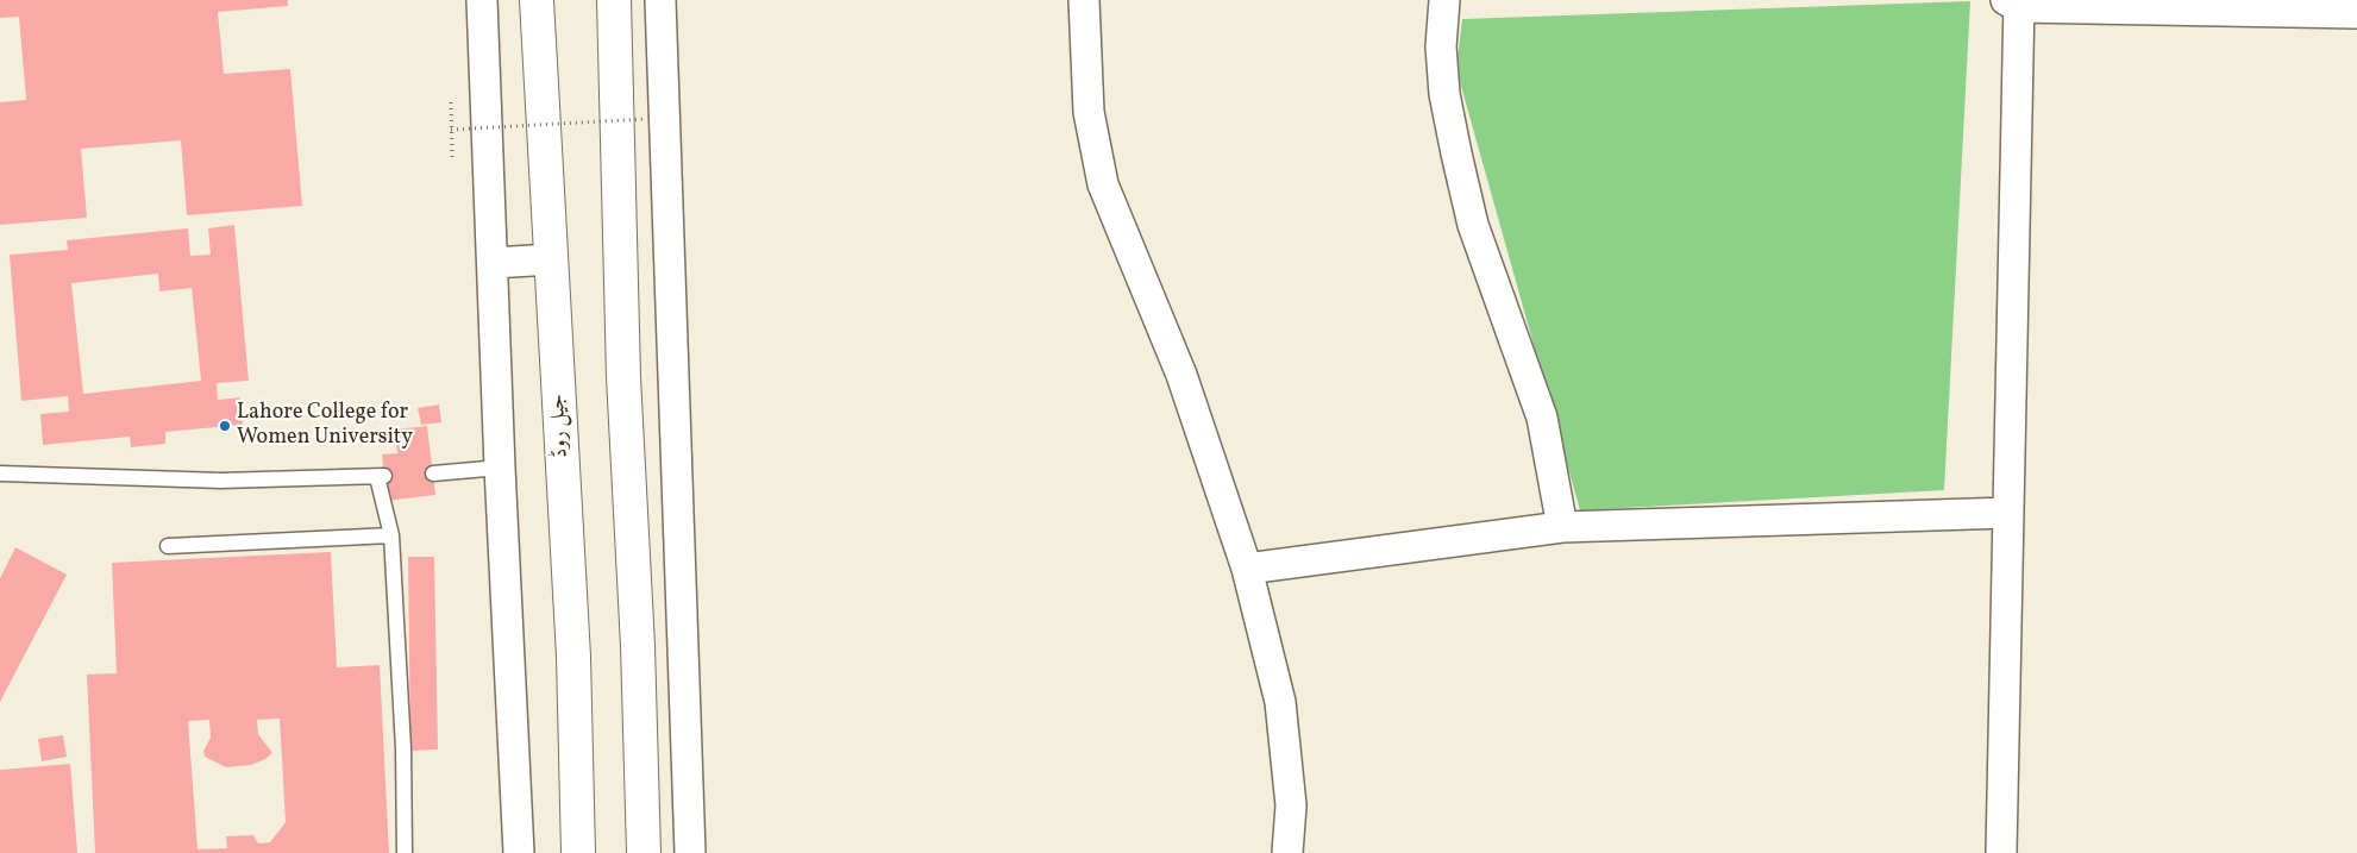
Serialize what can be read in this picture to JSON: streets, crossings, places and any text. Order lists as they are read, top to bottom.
{
  "streets": {
    "main road": ["جیل روڈ"]
  },
  "places": ["Lahore College for Women University"]
}
